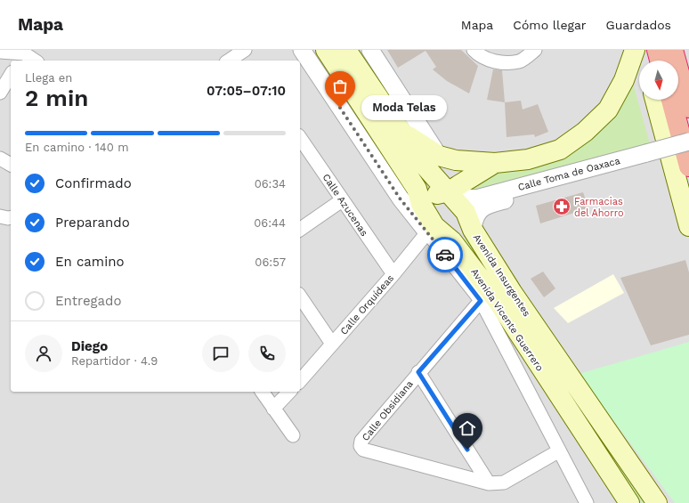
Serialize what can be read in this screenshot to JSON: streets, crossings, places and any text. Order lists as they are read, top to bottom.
{
  "streets": {
    "main road": ["Avenida Insurgentes", "Avenida Vicente Guerrero"],
    "street": [
      "Calle Toma de Oaxaca",
      "Calle Azucenas",
      "Calle Orquídeas",
      "Calle Obsidiana"
    ]
  },
  "crossings": [
    ["Calle Toma de Oaxaca", "Avenida Insurgentes"],
    ["Calle Azucenas", "Calle Orquídeas"],
    ["Calle Orquídeas", "Avenida Vicente Guerrero"],
    ["Avenida Vicente Guerrero", "Calle Obsidiana"]
  ],
  "places": {
    "other": ["Moda Telas"],
    "pharmacy": ["Farmacias del Ahorro"]
  },
  "north": "bottom",
  "page": {
    "header": "Mapa",
    "nav": ["Mapa", "Cómo llegar", "Guardados"],
    "heading": ["2 min", "Llega en", "07:05–07:10"],
    "panel": ["Diego", "Repartidor · 4.9"],
    "bubble": "Moda Telas",
    "bar": "En camino · 140 m",
    "list": [
      ["Confirmado", "06:34"],
      ["Preparando", "06:44"],
      ["En camino", "06:57"],
      "Entregado"
    ]
  }
}
